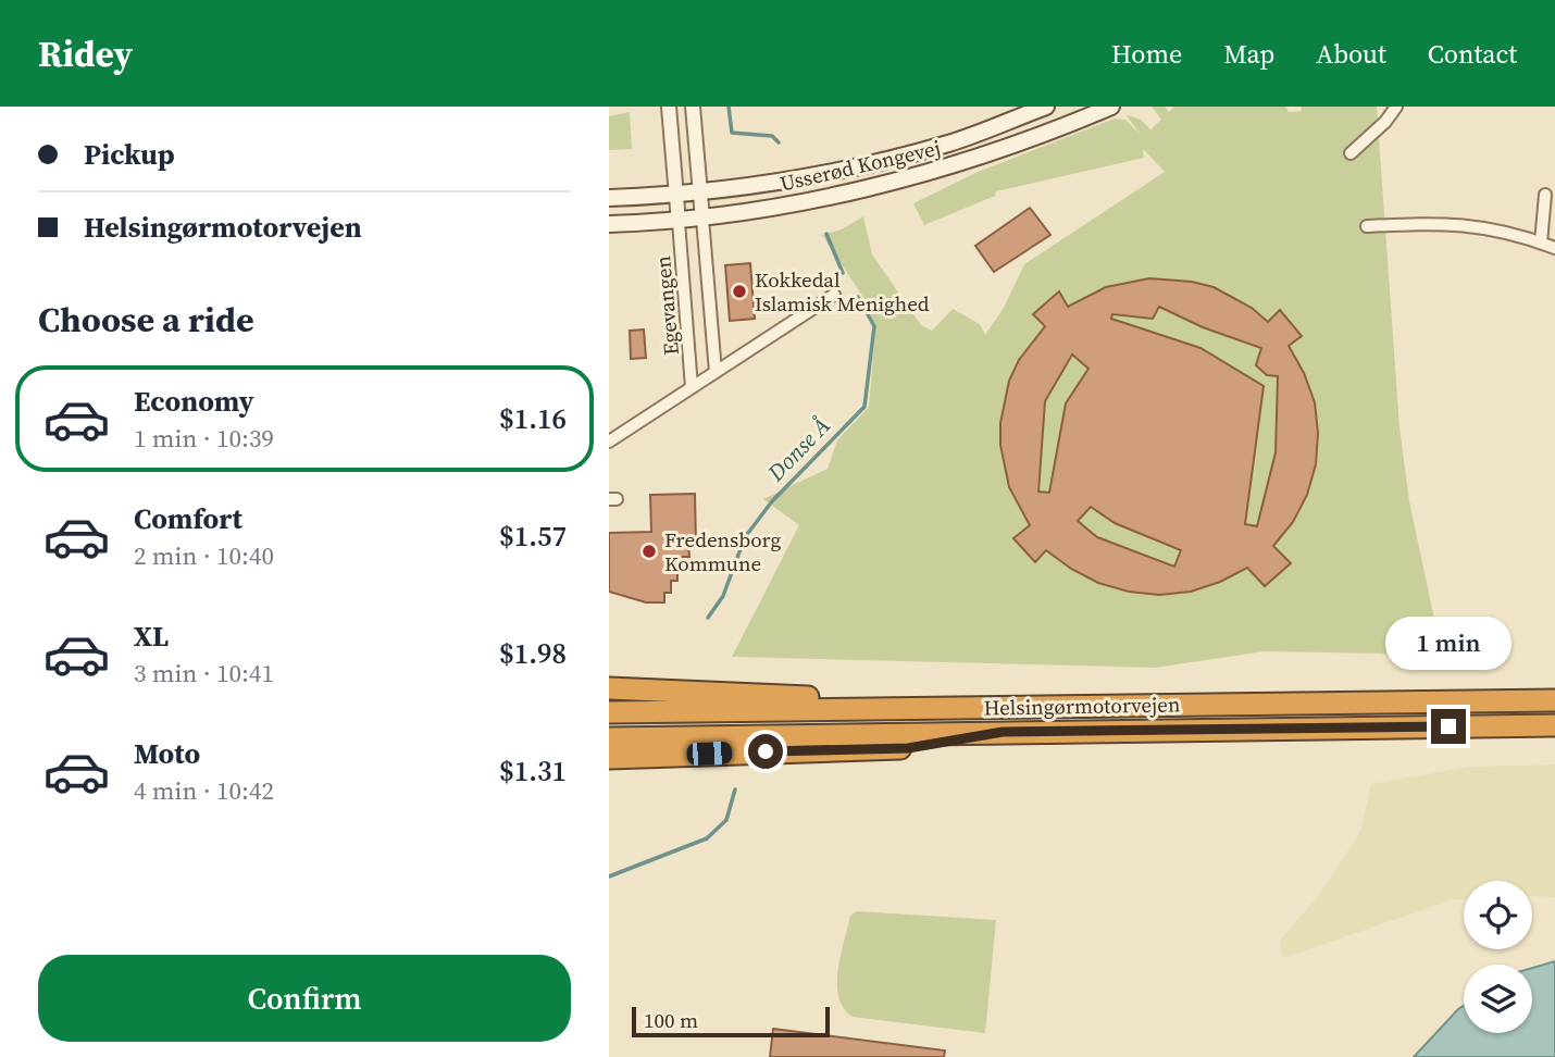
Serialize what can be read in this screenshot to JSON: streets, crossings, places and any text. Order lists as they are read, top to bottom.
{
  "streets": {
    "highway": ["Helsingørmotorvejen"],
    "main road": ["Usserød Kongevej"],
    "street": ["Egevangen"]
  },
  "crossings": [
    ["Usserød Kongevej", "Egevangen"]
  ],
  "water": ["Donse Å"],
  "places": ["Kokkedal Islamisk Menighed", "Fredensborg Kommune"],
  "scale_bar": "100 m",
  "page": {
    "header": "Ridey",
    "nav": [
      "Home",
      "Map",
      "About",
      "Contact"
    ],
    "banner": ["Pickup", "Helsingørmotorvejen"],
    "heading": "Choose a ride",
    "list": [
      {
        "name": "Economy",
        "note": "1 min · 10:39",
        "value": "$1.16"
      },
      {
        "name": "Comfort",
        "note": "2 min · 10:40",
        "value": "$1.57"
      },
      {
        "name": "XL",
        "note": "3 min · 10:41",
        "value": "$1.98"
      },
      {
        "name": "Moto",
        "note": "4 min · 10:42",
        "value": "$1.31"
      }
    ],
    "bubble": "1 min",
    "buttons": "Confirm",
    "scale": "100 m"
  }
}
